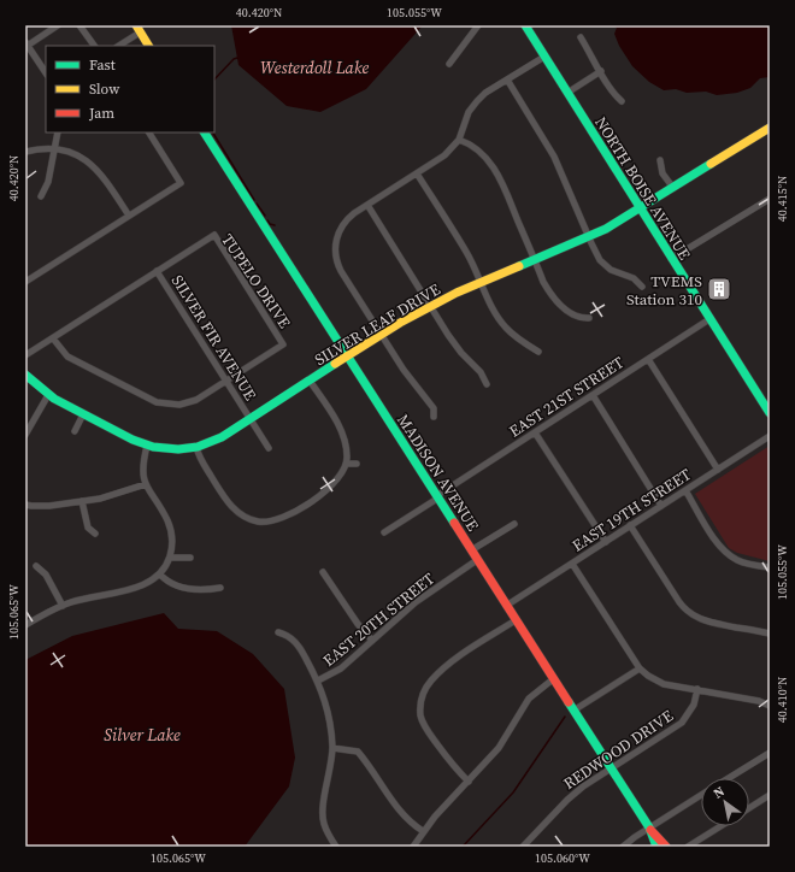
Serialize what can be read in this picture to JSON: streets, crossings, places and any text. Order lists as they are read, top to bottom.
{
  "streets": {
    "street": [
      "NORTH BOISE AVENUE",
      "TUPELO DRIVE",
      "SILVER LEAF DRIVE",
      "SILVER FIR AVENUE",
      "EAST 21ST STREET",
      "MADISON AVENUE",
      "EAST 19TH STREET",
      "EAST 20TH STREET",
      "REDWOOD DRIVE"
    ]
  },
  "crossings": [
    ["NORTH BOISE AVENUE", "SILVER LEAF DRIVE"],
    ["NORTH BOISE AVENUE", "EAST 21ST STREET"],
    ["TUPELO DRIVE", "SILVER FIR AVENUE"],
    ["SILVER LEAF DRIVE", "SILVER FIR AVENUE"],
    ["SILVER LEAF DRIVE", "MADISON AVENUE"],
    ["EAST 21ST STREET", "MADISON AVENUE"],
    ["MADISON AVENUE", "EAST 19TH STREET"],
    ["MADISON AVENUE", "EAST 20TH STREET"],
    ["MADISON AVENUE", "REDWOOD DRIVE"]
  ],
  "water": ["Westerdoll Lake", "Silver Lake"],
  "places": {
    "building": ["TVEMS Station 310"]
  },
  "legend": ["Fast", "Slow", "Jam"],
  "north": "top left",
  "coordinates": [
    "40.420°N",
    "105.055°W",
    "40.415°N",
    "105.065°W",
    "40.410°N",
    "105.060°W"
  ]
}
